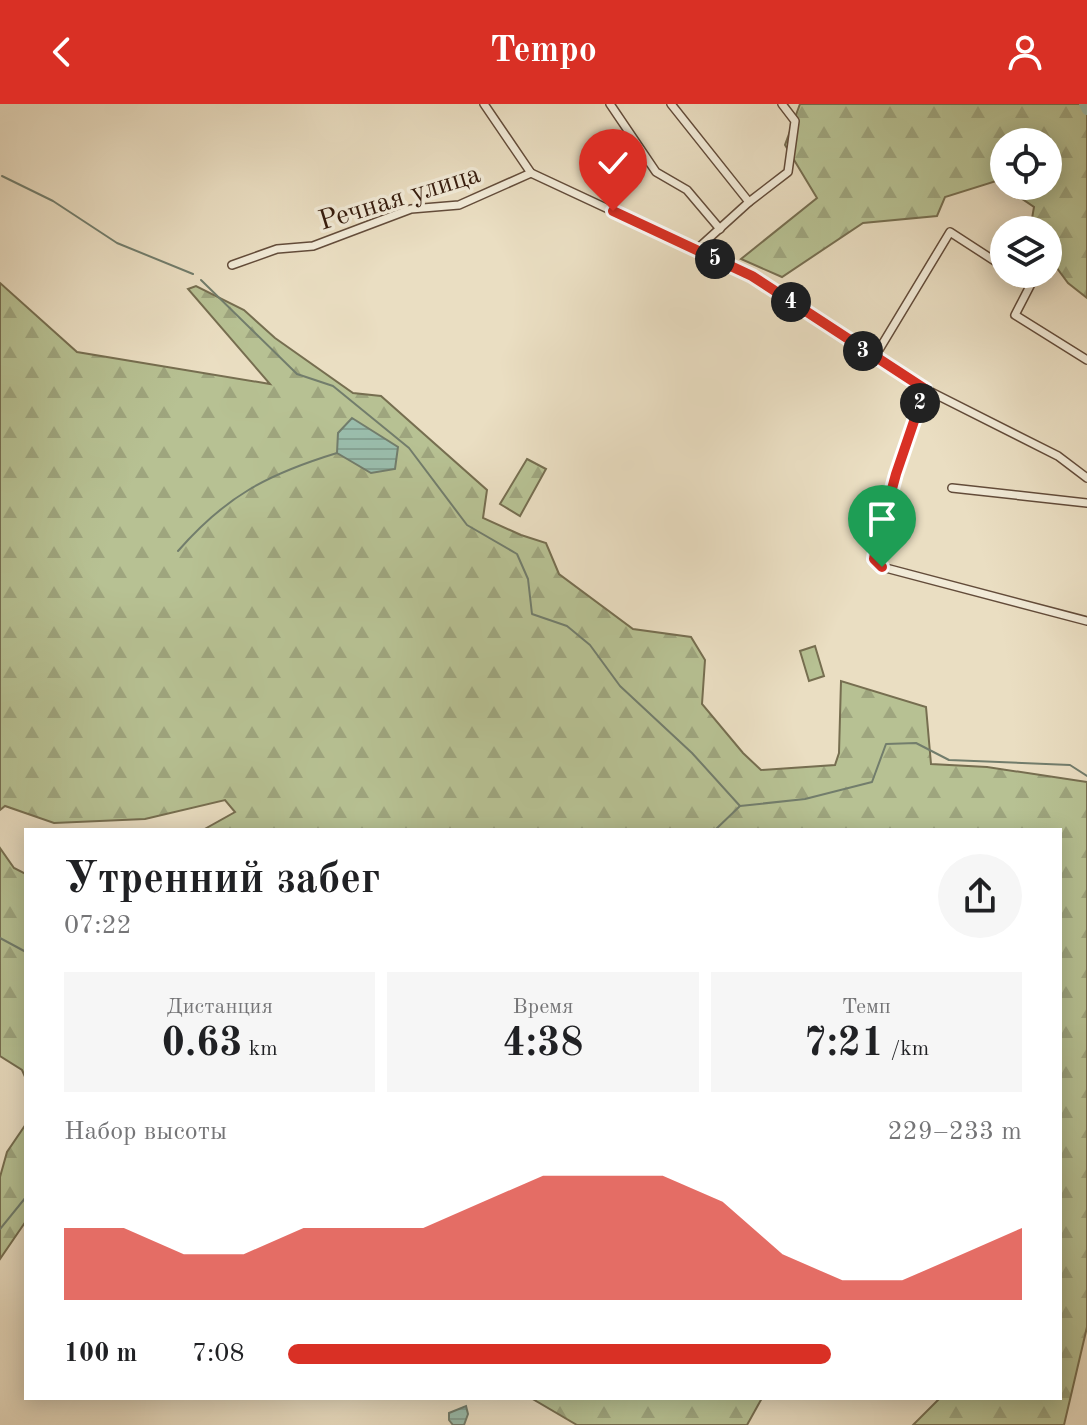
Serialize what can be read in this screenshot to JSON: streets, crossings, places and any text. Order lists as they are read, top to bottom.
{
  "streets": {
    "street": ["Речная улица"]
  },
  "page": {
    "header": "Tempo",
    "pins": [
      "5",
      "4",
      "3",
      "2"
    ],
    "heading": ["Утренний забег", "07:22"],
    "stats": [
      ["Дистанция", "0.63 km"],
      ["Время", "4:38"],
      ["Темп", "7:21 /km"]
    ],
    "chart": ["Набор высоты", "229–233 m"],
    "list": [
      {
        "name": "100 m",
        "note": "7:08"
      }
    ]
  }
}
